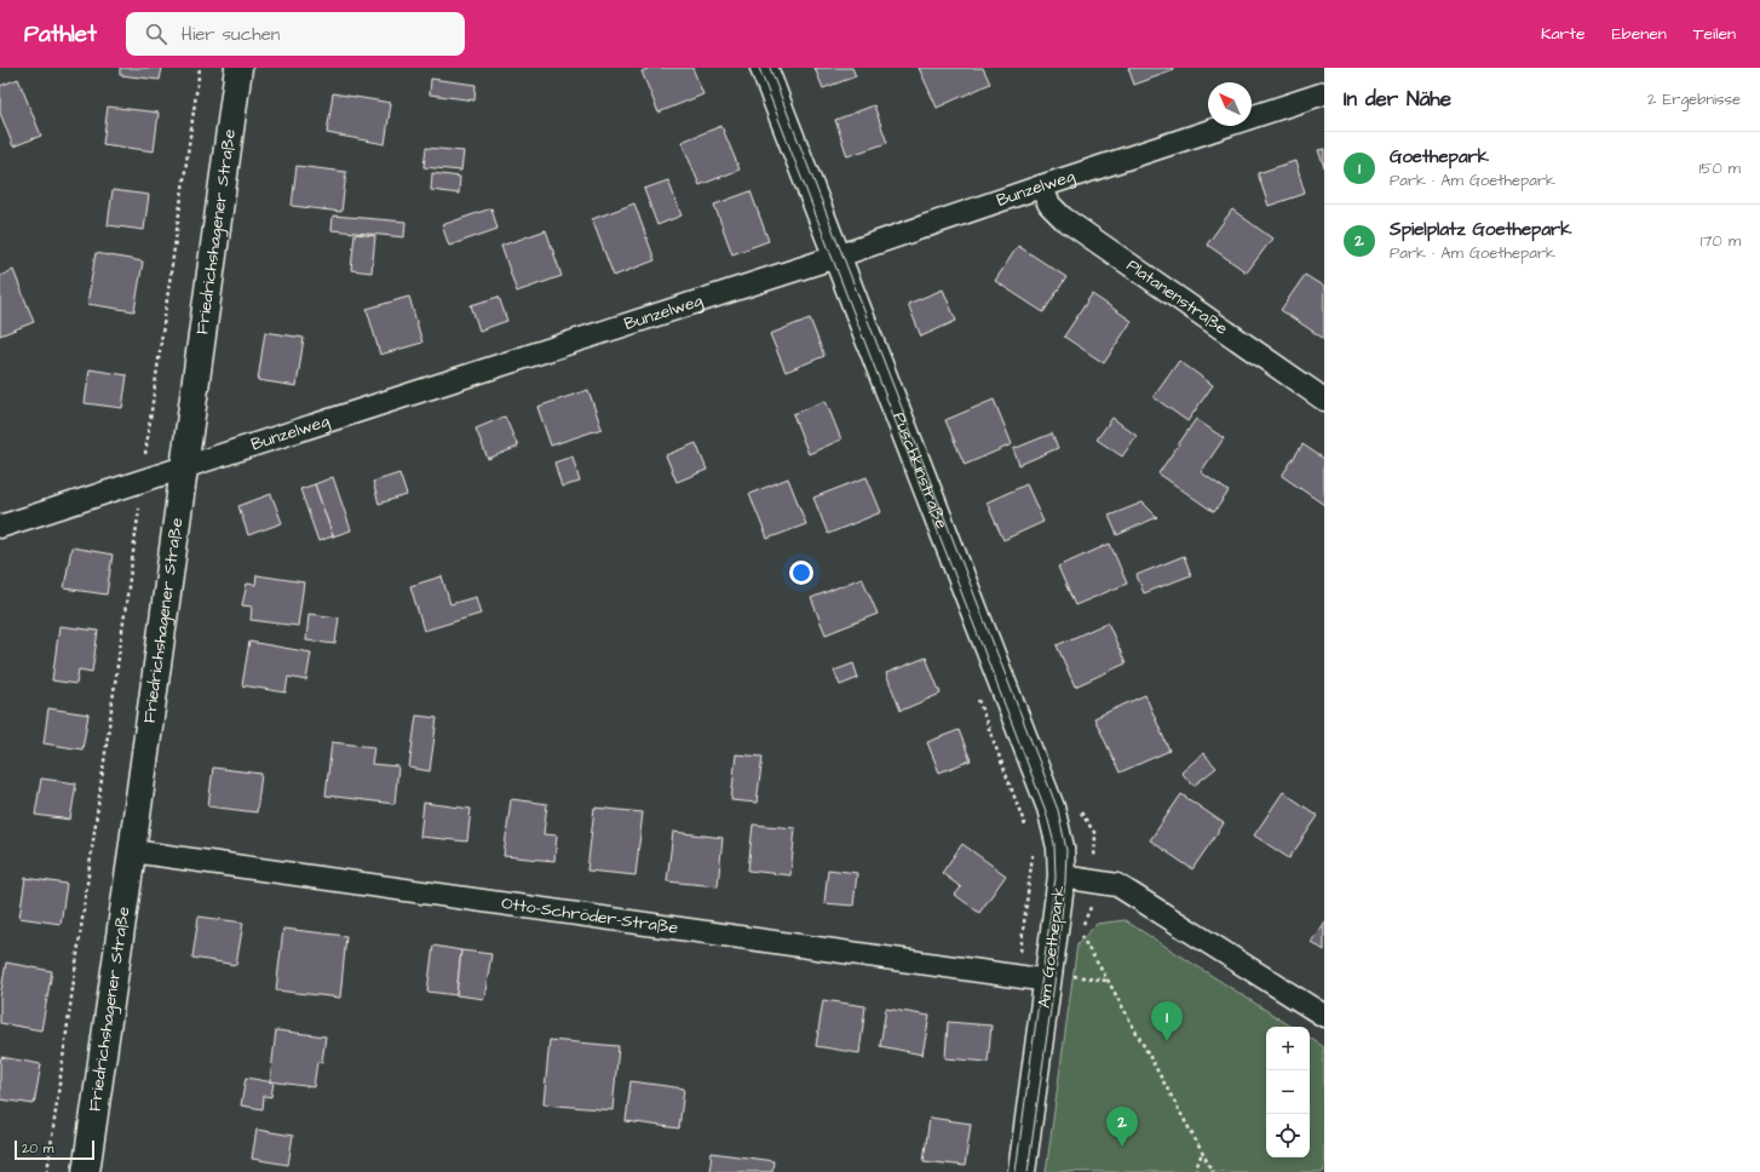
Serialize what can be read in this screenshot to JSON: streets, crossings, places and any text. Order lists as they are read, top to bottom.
{
  "streets": {
    "street": [
      "Bunzelweg",
      "Friedrichshagener Straße",
      "Platanenstraße",
      "Puschkinstraße",
      "Otto-Schröder-Straße",
      "Am Goethepark"
    ]
  },
  "crossings": [
    ["Bunzelweg", "Friedrichshagener Straße"],
    ["Bunzelweg", "Platanenstraße"],
    ["Bunzelweg", "Puschkinstraße"],
    ["Friedrichshagener Straße", "Otto-Schröder-Straße"],
    ["Puschkinstraße", "Am Goethepark"],
    ["Otto-Schröder-Straße", "Am Goethepark"]
  ],
  "scale_bar": "20 m",
  "north": "top left",
  "page": {
    "header": "Pathlet",
    "search": "Hier suchen",
    "nav": ["Karte", "Ebenen", "Teilen"],
    "heading": ["In der Nähe", "2 Ergebnisse"],
    "list": [
      {
        "mark": "1",
        "name": "Goethepark",
        "note": "Park · Am Goethepark",
        "value": "150 m"
      },
      {
        "mark": "2",
        "name": "Spielplatz Goethepark",
        "note": "Park · Am Goethepark",
        "value": "170 m"
      }
    ],
    "pins": ["1", "2"],
    "map_buttons": ["+", "−"],
    "scale": "20 m"
  }
}
